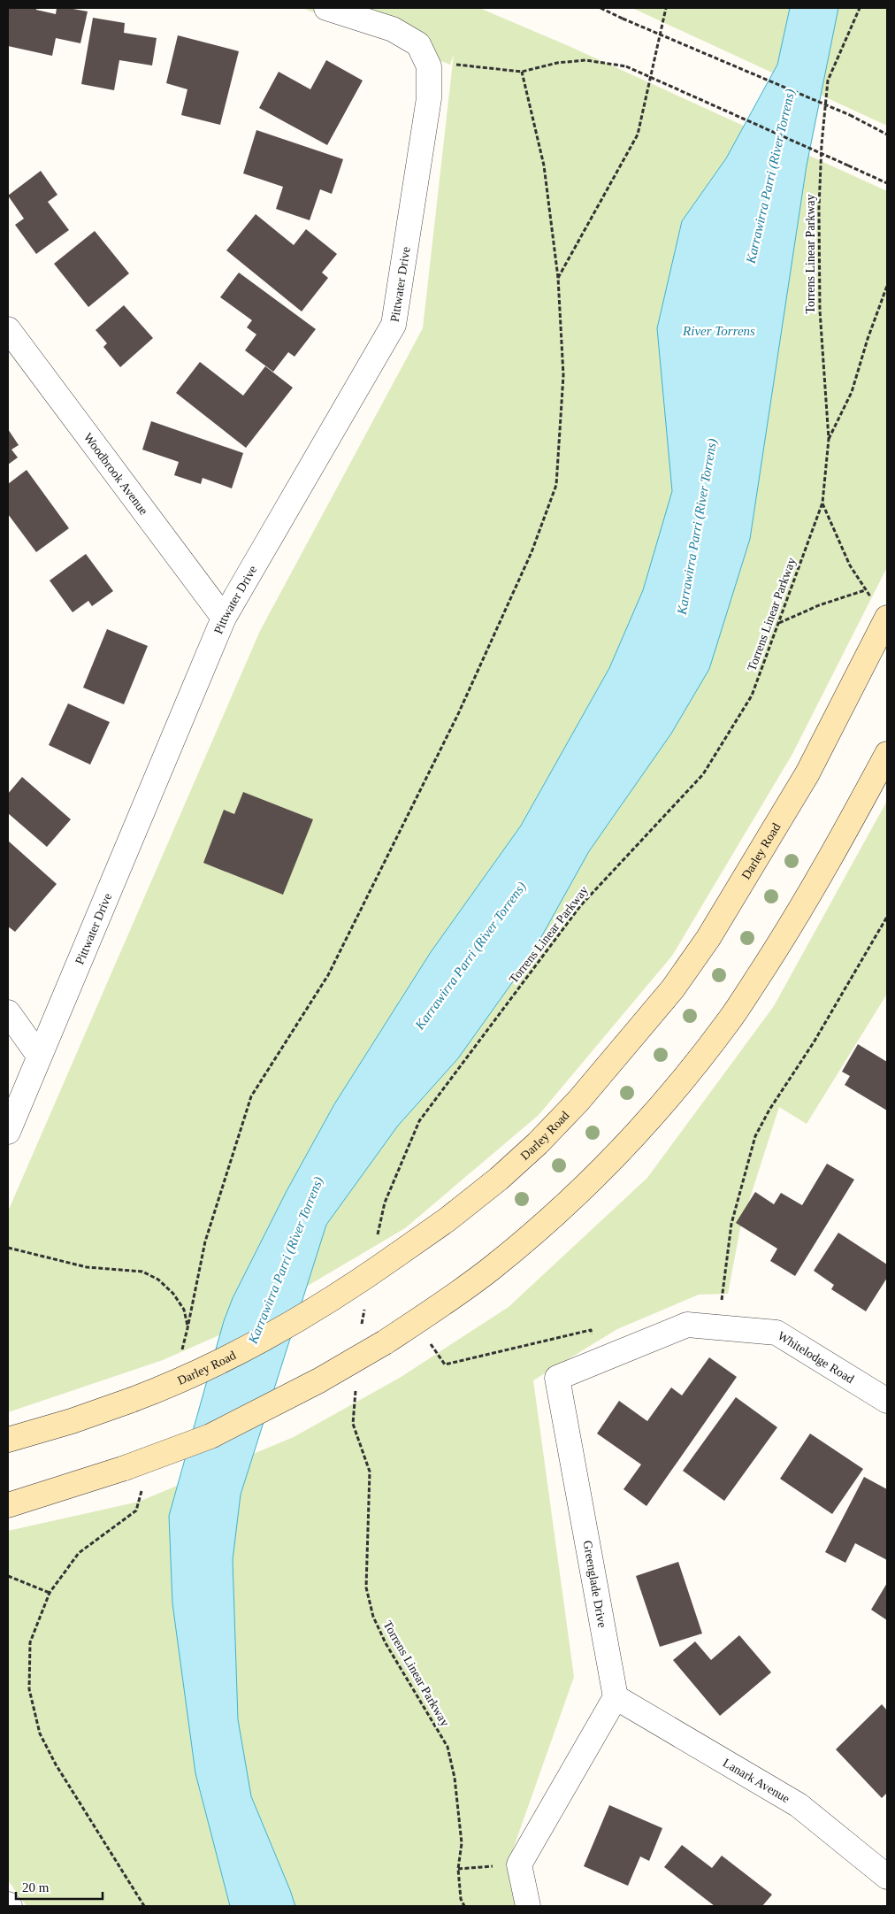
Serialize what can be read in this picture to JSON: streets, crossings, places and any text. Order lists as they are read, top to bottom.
{
  "streets": {
    "main road": ["Darley Road"],
    "street": [
      "Pittwater Drive",
      "Woodbrook Avenue",
      "Whitelodge Road",
      "Greenglade Drive",
      "Lanark Avenue"
    ],
    "path": ["Torrens Linear Parkway"]
  },
  "crossings": [
    ["Pittwater Drive", "Woodbrook Avenue"],
    ["Whitelodge Road", "Greenglade Drive"],
    ["Greenglade Drive", "Lanark Avenue"]
  ],
  "water": ["Karrawirra Parri (River Torrens)", "River Torrens"],
  "scale_bar": "20 m"
}
